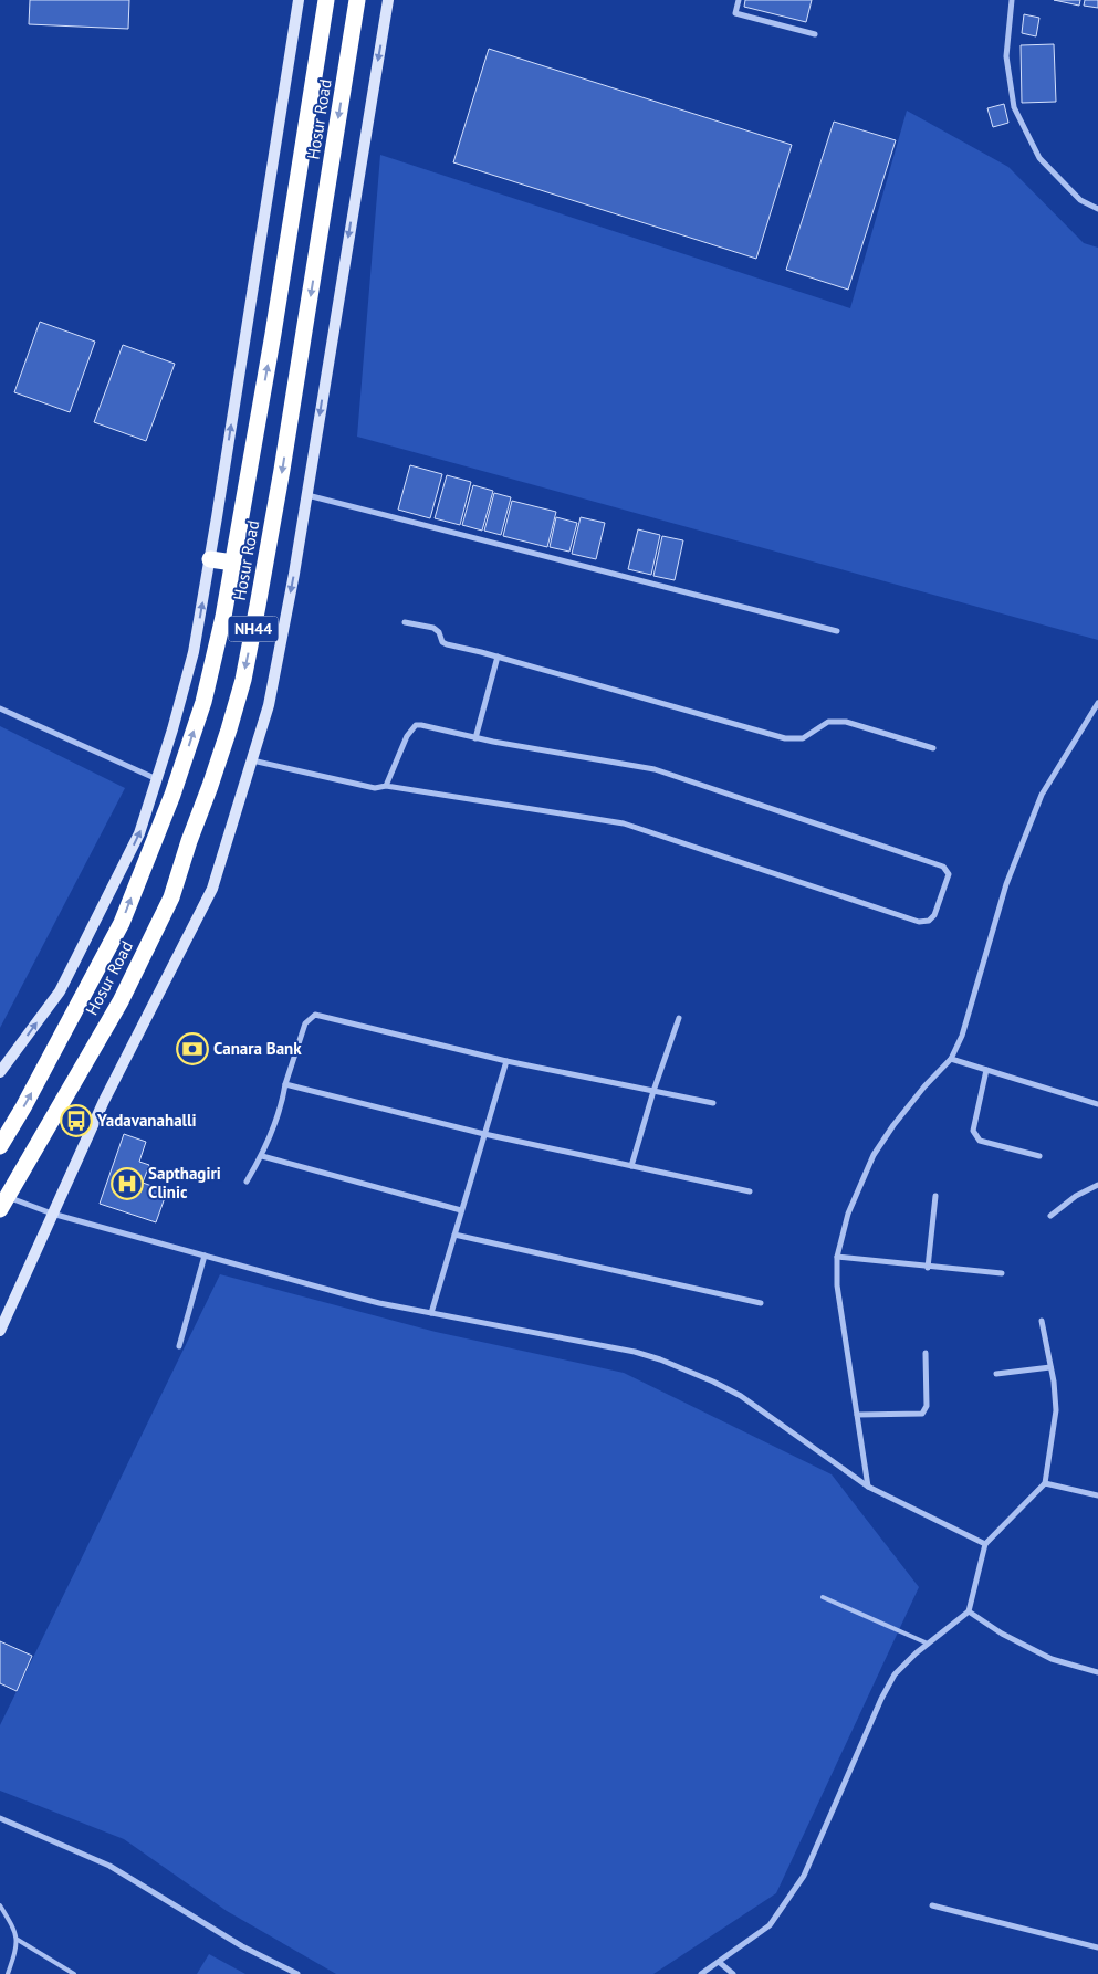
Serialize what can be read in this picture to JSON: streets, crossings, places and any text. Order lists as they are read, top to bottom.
{
  "streets": {
    "highway": ["Hosur Road", "NH44"]
  },
  "places": {
    "bank": ["Canara Bank"],
    "bus stop": ["Yadavanahalli"],
    "hospital": ["Sapthagiri Clinic"]
  }
}
